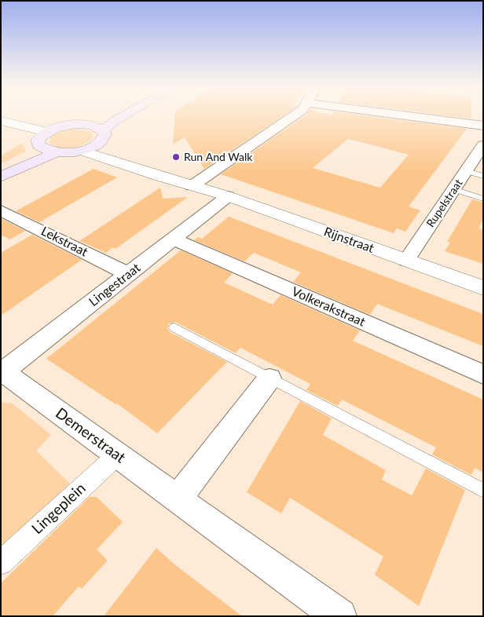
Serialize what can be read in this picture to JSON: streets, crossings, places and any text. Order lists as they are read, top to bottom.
{
  "streets": {
    "street": [
      "Rupelstraat",
      "Rijnstraat",
      "Lekstraat",
      "Lingestraat",
      "Volkerakstraat",
      "Demerstraat",
      "Lingeplein"
    ]
  },
  "crossings": [
    ["Rupelstraat", "Rijnstraat"],
    ["Rijnstraat", "Lingestraat"],
    ["Lekstraat", "Lingestraat"],
    ["Lingestraat", "Volkerakstraat"],
    ["Lingestraat", "Demerstraat"],
    ["Demerstraat", "Lingeplein"]
  ],
  "places": ["Run And Walk"]
}
